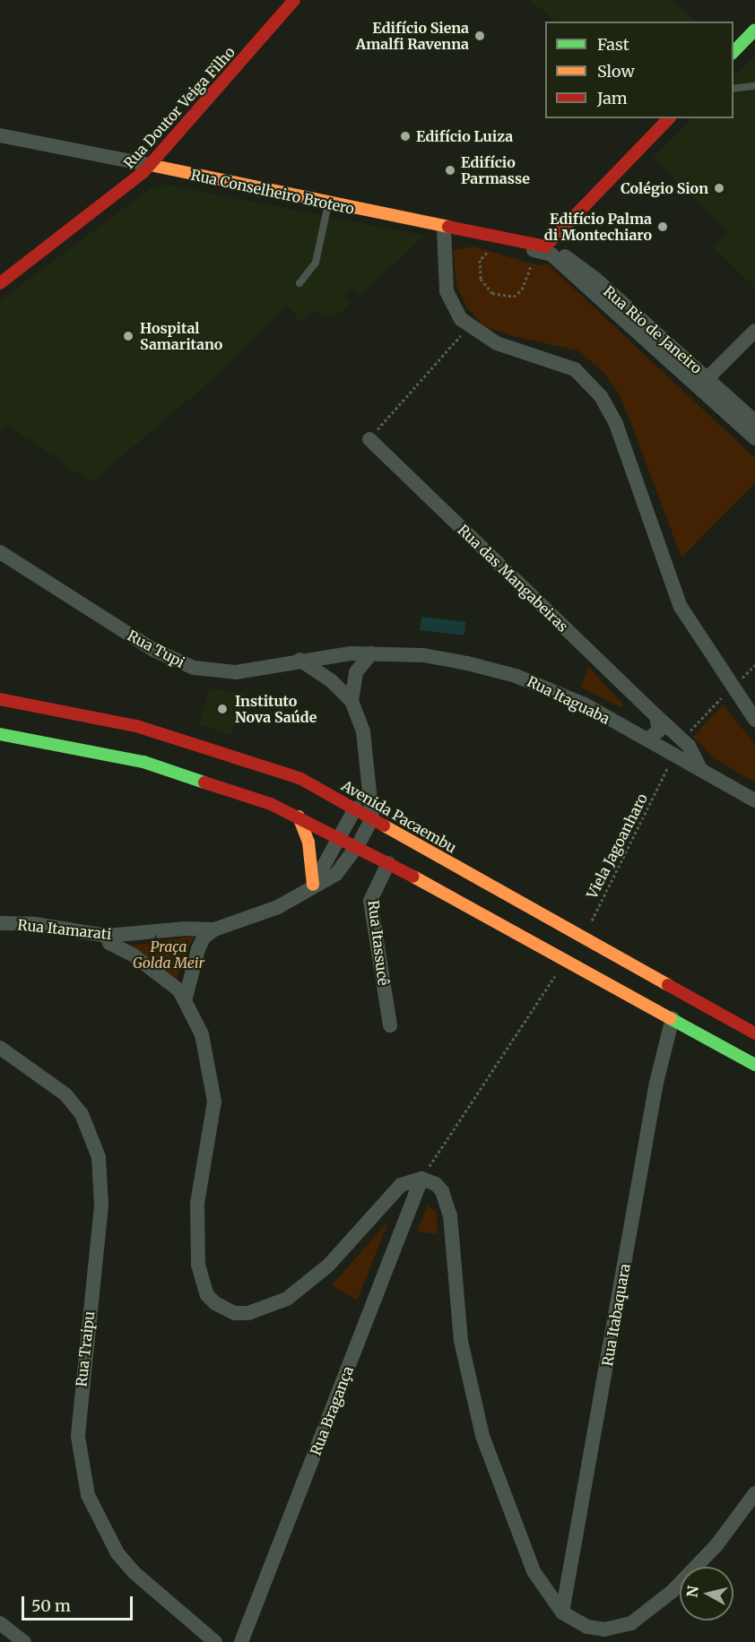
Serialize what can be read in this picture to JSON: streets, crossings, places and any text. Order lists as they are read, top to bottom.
{
  "streets": {
    "main road": ["Rua Doutor Veiga Filho", "Rua Conselheiro Brotero", "Avenida Pacaembu"],
    "street": [
      "Rua Rio de Janeiro",
      "Rua das Mangabeiras",
      "Rua Tupi",
      "Rua Itaguaba",
      "Rua Itamarati",
      "Rua Itassucê",
      "Rua Itabaquara",
      "Rua Traipu",
      "Rua Bragança"
    ],
    "path": ["Viela Jagoanharo"]
  },
  "crossings": [
    ["Rua Doutor Veiga Filho", "Rua Conselheiro Brotero"],
    ["Rua Conselheiro Brotero", "Rua Rio de Janeiro"],
    ["Rua das Mangabeiras", "Rua Itaguaba"],
    ["Rua Tupi", "Rua Itaguaba"],
    ["Avenida Pacaembu", "Viela Jagoanharo"],
    ["Avenida Pacaembu", "Rua Itamarati"]
  ],
  "parks": ["Praça Golda Meir"],
  "places": [
    "Edifício Siena Amalfi Ravenna",
    "Edifício Luiza",
    "Edifício Parmasse",
    "Colégio Sion",
    "Edifício Palma di Montechiaro",
    "Hospital Samaritano",
    "Instituto Nova Saúde"
  ],
  "legend": ["Fast", "Slow", "Jam"],
  "scale_bar": "50 m",
  "north": "left"
}
